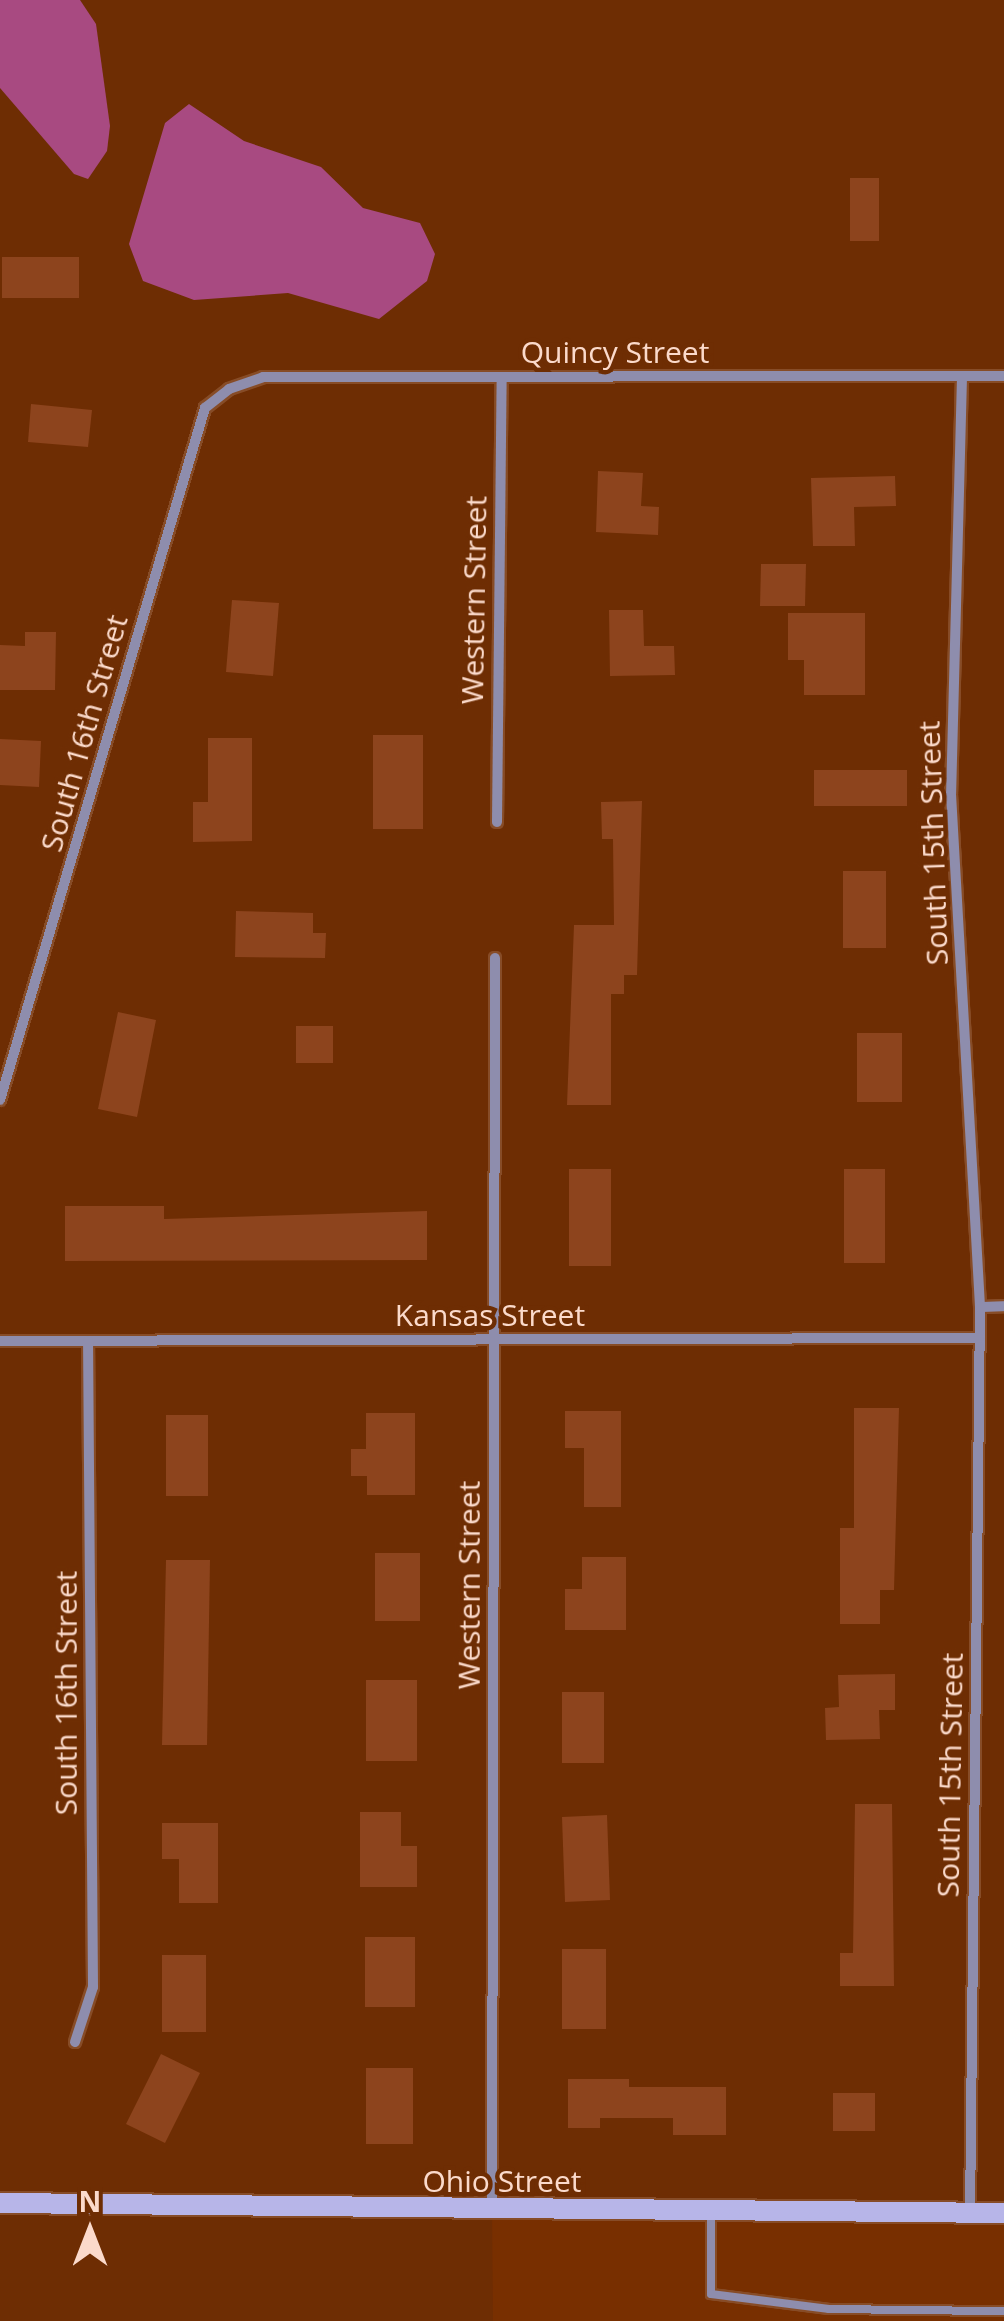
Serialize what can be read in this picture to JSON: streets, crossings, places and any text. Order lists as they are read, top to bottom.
{
  "streets": {
    "street": [
      "Quincy Street",
      "Western Street",
      "South 16th Street",
      "South 15th Street",
      "Kansas Street",
      "Ohio Street"
    ]
  },
  "crossings": [
    ["Quincy Street", "Western Street"],
    ["Quincy Street", "South 16th Street"],
    ["Quincy Street", "South 15th Street"],
    ["Western Street", "Kansas Street"],
    ["Western Street", "Ohio Street"],
    ["South 16th Street", "Kansas Street"],
    ["South 15th Street", "Kansas Street"],
    ["South 15th Street", "Ohio Street"]
  ],
  "north": "top"
}
